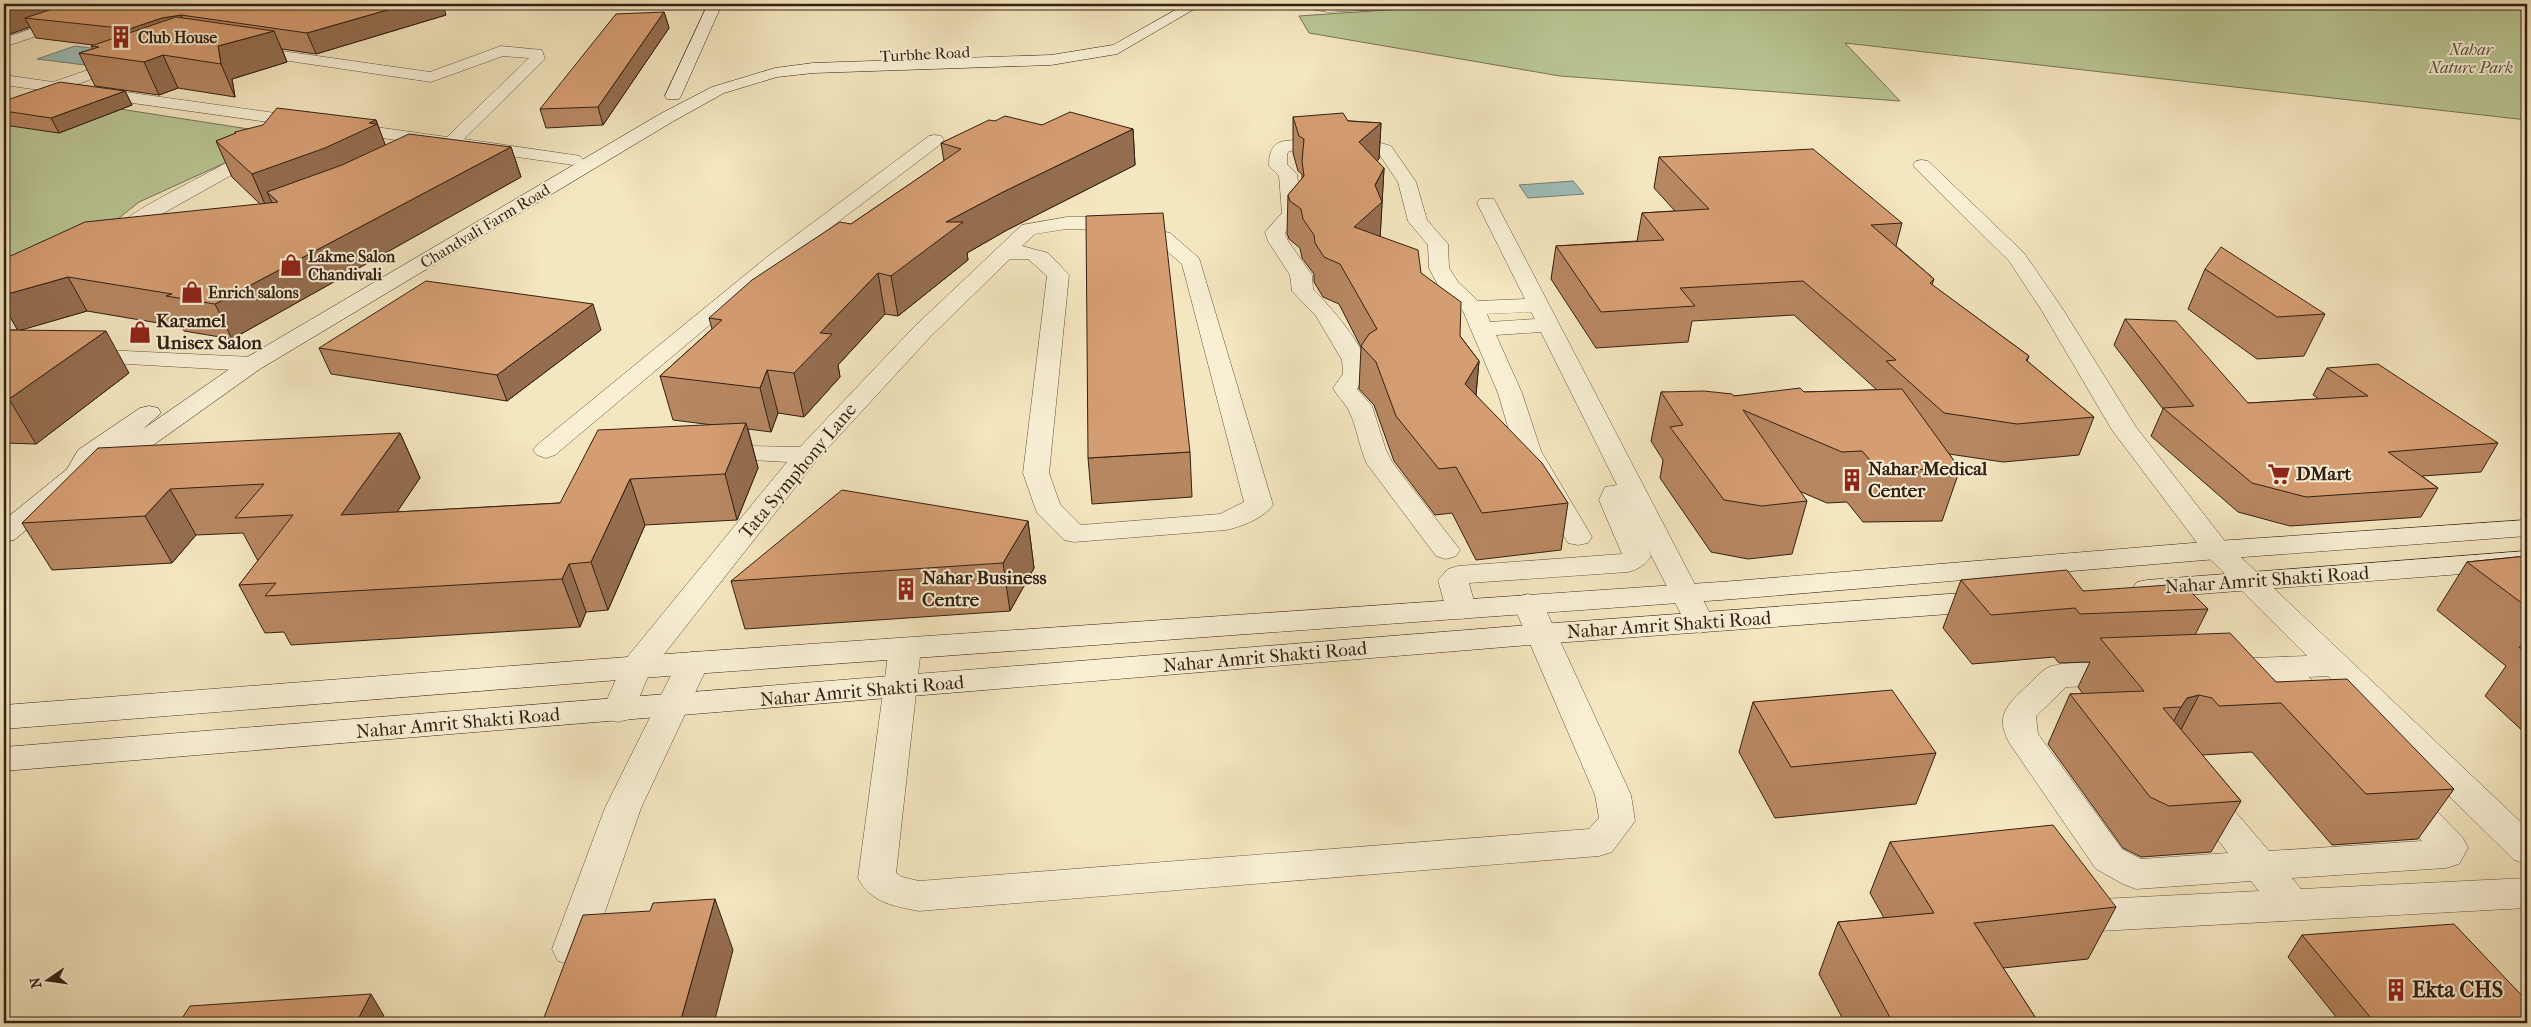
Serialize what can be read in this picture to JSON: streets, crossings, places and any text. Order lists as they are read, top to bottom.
{
  "streets": {
    "street": [
      "Turbhe Road",
      "Chandvali Farm Road",
      "Tata Symphony Lane",
      "Nahar Amrit Shakti Road"
    ]
  },
  "crossings": [
    ["Turbhe Road", "Chandvali Farm Road"],
    ["Tata Symphony Lane", "Nahar Amrit Shakti Road"]
  ],
  "parks": ["Nahar Nature Park"],
  "places": {
    "building": [
      "Club House",
      "Nahar Medical Center",
      "Nahar Business Centre",
      "Ekta CHS"
    ],
    "shop": ["Lakme Salon Chandivali", "Enrich salons", "Karamel Unisex Salon"],
    "supermarket": ["DMart"]
  },
  "north": "left"
}
